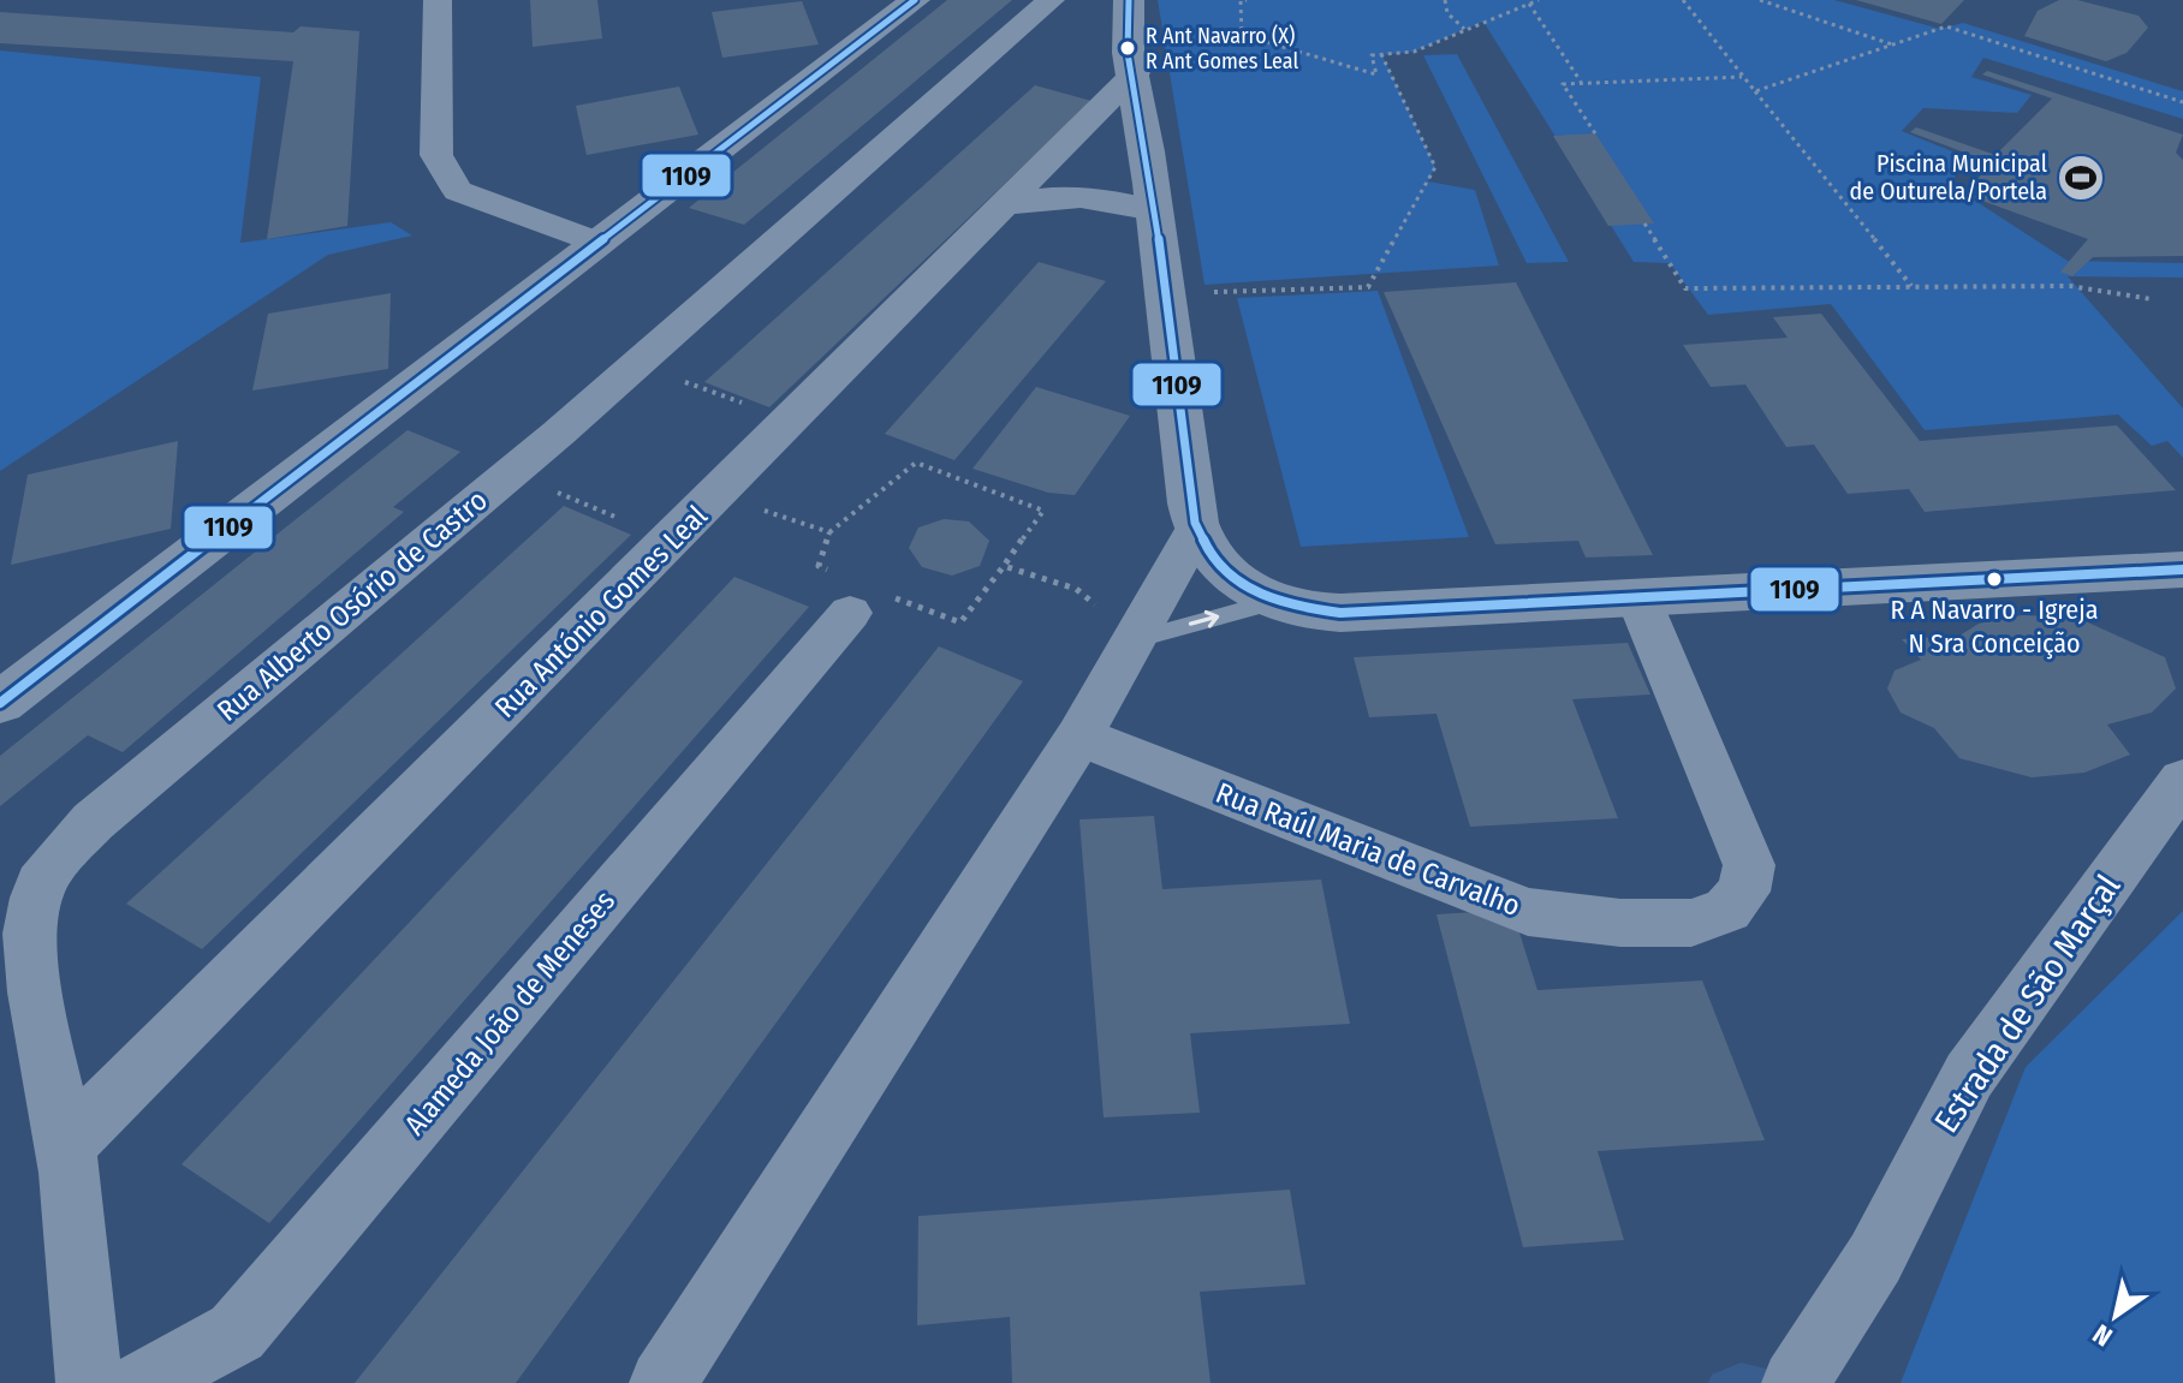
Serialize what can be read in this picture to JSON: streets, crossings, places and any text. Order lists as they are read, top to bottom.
{
  "streets": {
    "street": [
      "Rua Alberto Osório de Castro",
      "Rua António Gomes Leal",
      "Rua Raúl Maria de Carvalho",
      "Estrada de São Marçal",
      "Alameda João de Meneses"
    ]
  },
  "crossings": [
    ["Rua Alberto Osório de Castro", "Rua António Gomes Leal"]
  ],
  "places": {
    "other": ["R Ant Navarro (X) R Ant Gomes Leal", "R A Navarro - Igreja N Sra Conceição"],
    "sports": ["Piscina Municipal de Outurela/Portela"]
  },
  "lines": ["transit line 1109"],
  "north": "bottom left"
}
